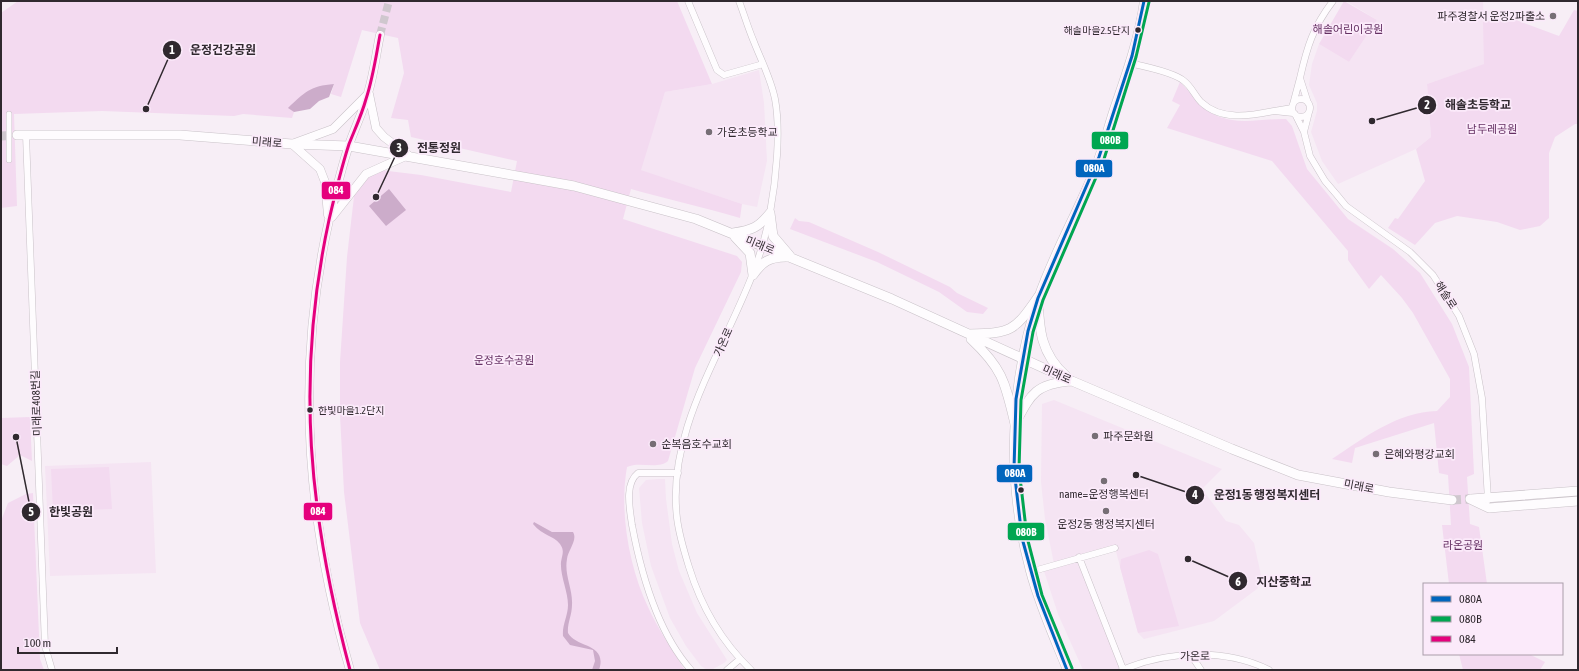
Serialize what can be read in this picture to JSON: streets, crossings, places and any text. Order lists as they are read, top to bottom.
{
  "streets": {
    "main road": ["미래로"],
    "street": ["해솔로", "가온로", "미래로408번길"]
  },
  "crossings": [
    ["미래로", "가온로"],
    ["미래로", "미래로408번길"]
  ],
  "parks": [
    "해솔어린이공원",
    "남두레공원",
    "운정호수공원",
    "라온공원"
  ],
  "places": [
    "파주경찰서 운정2파출소",
    "해솔마을2.5단지",
    "운정건강공원",
    "해솔초등학교",
    "가온초등학교",
    "전통정원",
    "한빛마을1.2단지",
    "파주문화원",
    "한빛공원",
    "순복음호수교회",
    "은혜와평강교회",
    "운정1동 행정복지센터",
    "name=운정행복센터",
    "운정2동 행정복지센터",
    "지산중학교"
  ],
  "lines": ["transit line 080A", "transit line 080B", "transit line 084"],
  "legend": ["080A", "080B", "084"],
  "scale_bar": "100 m"
}
